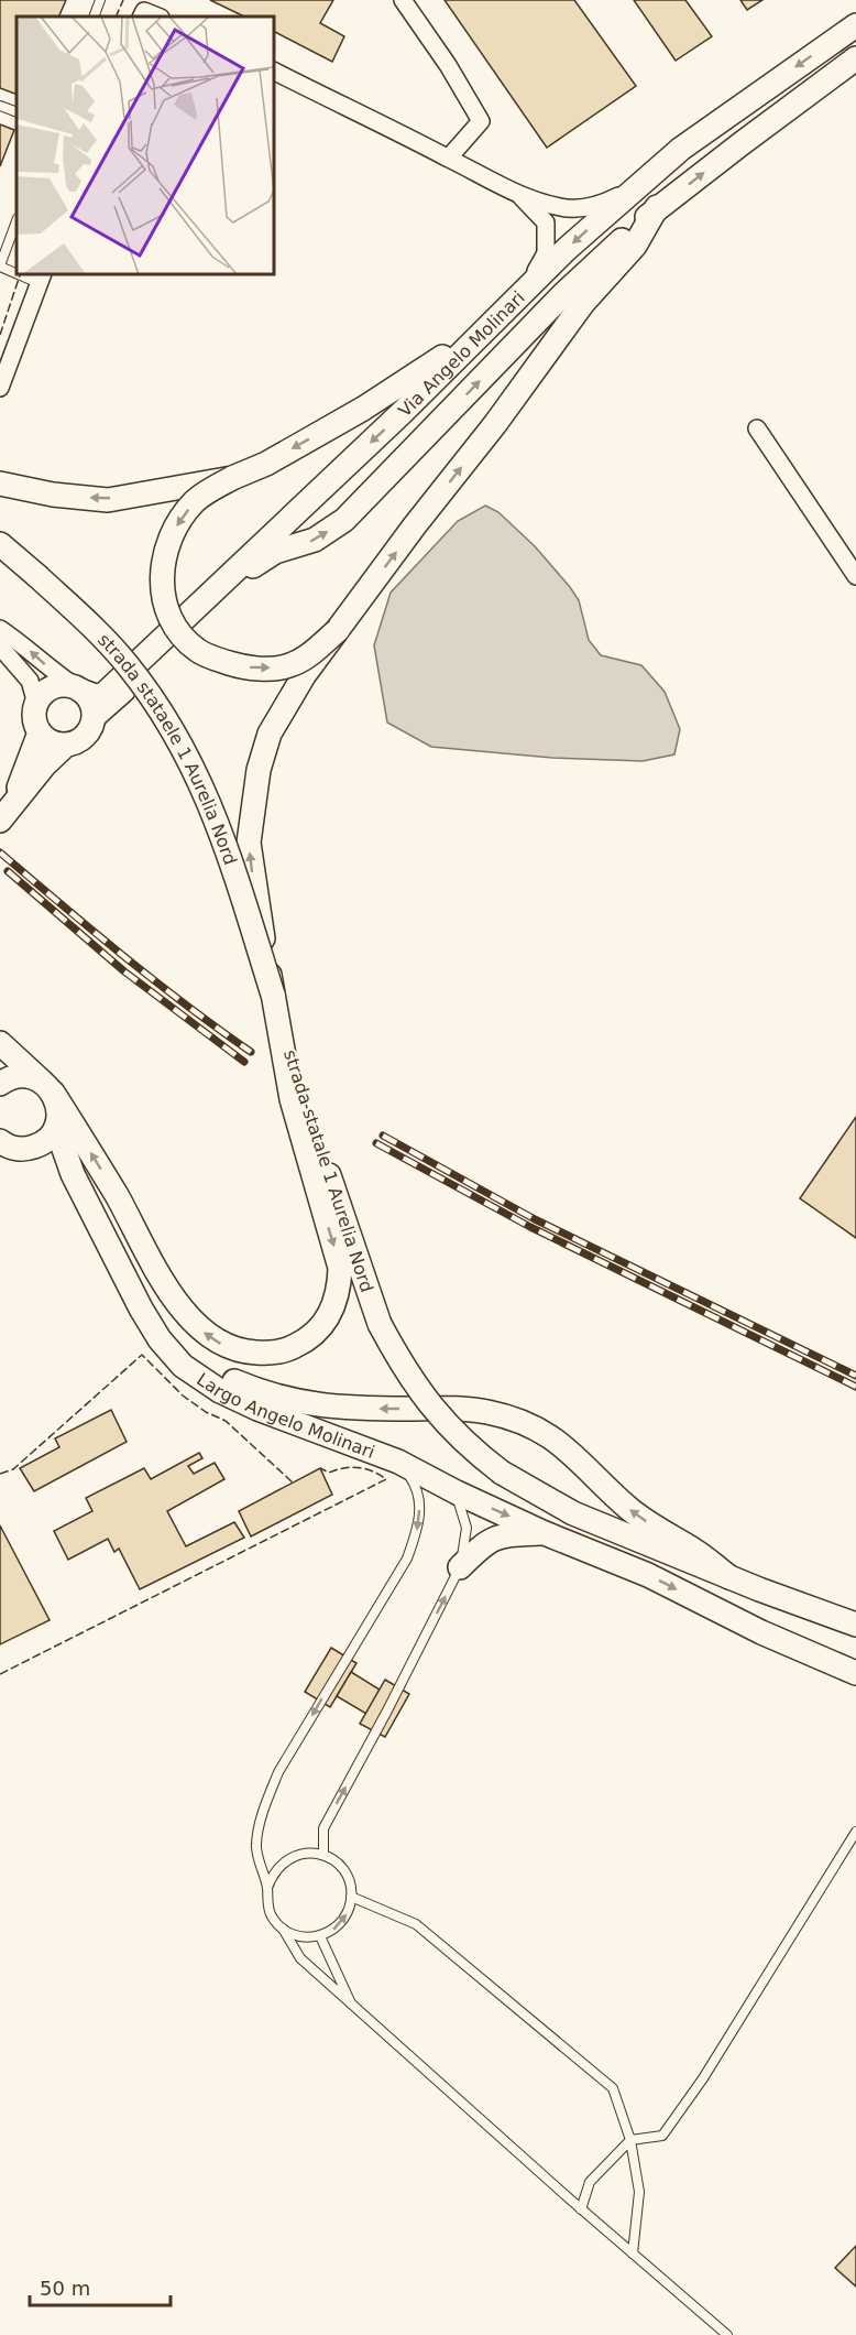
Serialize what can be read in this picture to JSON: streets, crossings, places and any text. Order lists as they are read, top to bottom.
{
  "streets": {
    "main road": [
      "Via Angelo Molinari",
      "strada stataele 1 Aurelia Nord",
      "strada statale 1 Aurelia Nord",
      "Largo Angelo Molinari"
    ]
  },
  "scale_bar": "50 m"
}
